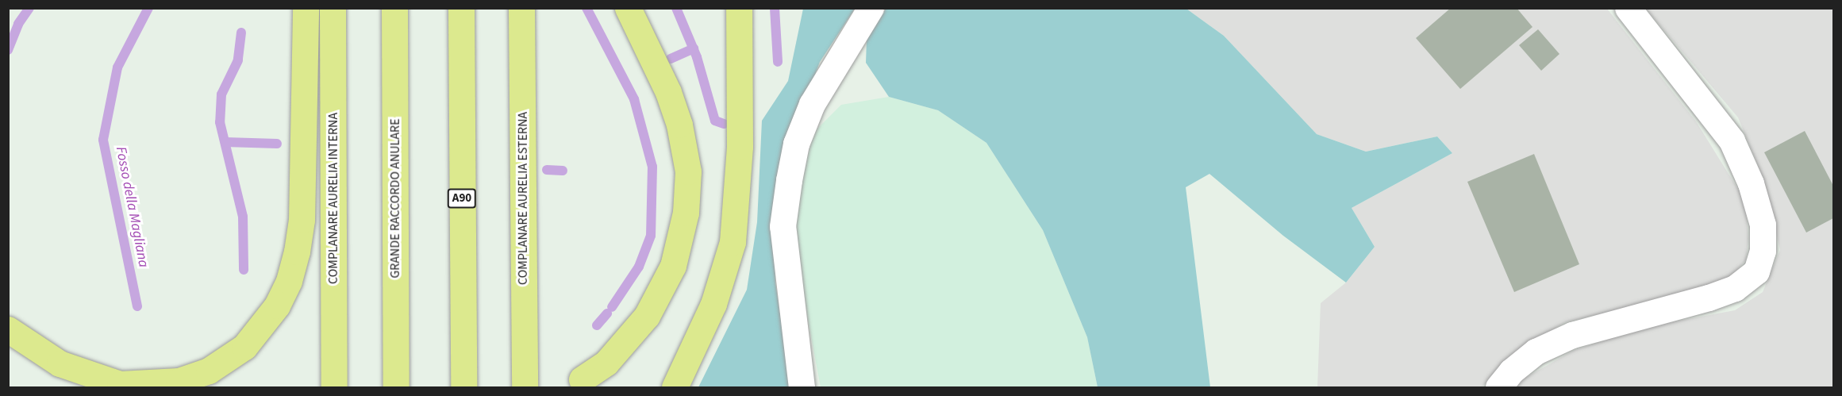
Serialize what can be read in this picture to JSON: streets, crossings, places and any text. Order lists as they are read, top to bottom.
{
  "streets": {
    "highway": [
      "COMPLANARE AURELIA INTERNA",
      "GRANDE RACCORDO ANULARE",
      "A90",
      "COMPLANARE AURELIA ESTERNA"
    ]
  },
  "water": ["Fosso della Magliana"]
}
